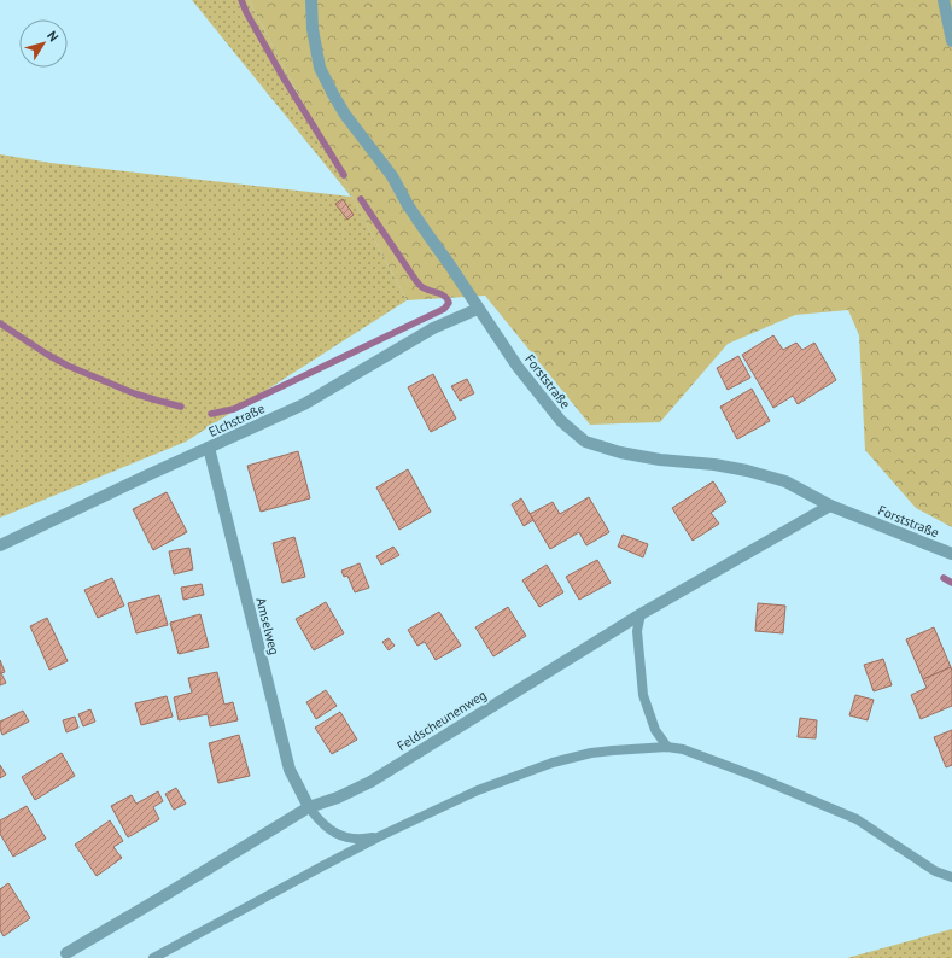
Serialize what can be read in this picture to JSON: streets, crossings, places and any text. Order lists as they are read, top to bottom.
{
  "streets": {
    "street": [
      "Forststraße",
      "Elchstraße",
      "Amselweg",
      "Feldscheunenweg"
    ]
  },
  "crossings": [
    ["Forststraße", "Elchstraße"],
    ["Forststraße", "Feldscheunenweg"],
    ["Elchstraße", "Amselweg"],
    ["Amselweg", "Feldscheunenweg"]
  ],
  "north": "top right"
}
